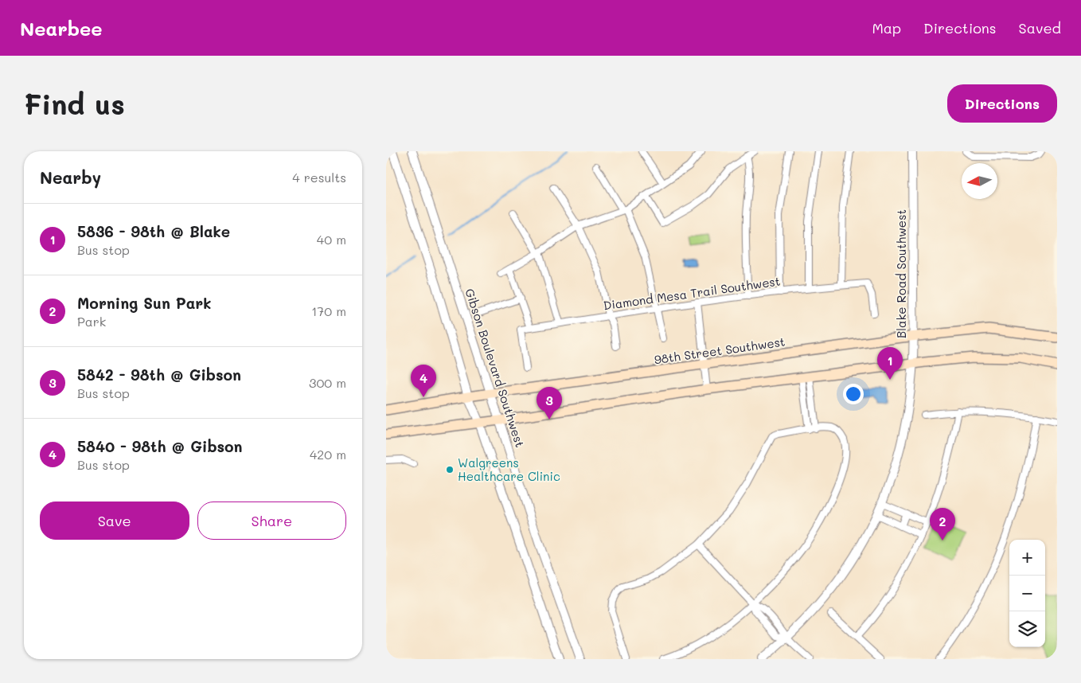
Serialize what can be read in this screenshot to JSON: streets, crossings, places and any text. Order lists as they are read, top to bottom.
{
  "streets": {
    "main road": ["98th Street Southwest"],
    "street": ["Blake Road Southwest", "Diamond Mesa Trail Southwest", "Gibson Boulevard Southwest"]
  },
  "crossings": [
    ["Blake Road Southwest", "98th Street Southwest"],
    ["98th Street Southwest", "Gibson Boulevard Southwest"]
  ],
  "places": ["Walgreens Healthcare Clinic"],
  "north": "left",
  "page": {
    "header": "Nearbee",
    "nav": ["Map", "Directions", "Saved"],
    "buttons": [
      "Directions",
      ["Save", "Share"]
    ],
    "title": "Find us",
    "heading": ["Nearby", "4 results"],
    "list": [
      {
        "mark": "1",
        "name": "5836 - 98th @ Blake",
        "note": "Bus stop",
        "value": "40 m"
      },
      {
        "mark": "2",
        "name": "Morning Sun Park",
        "note": "Park",
        "value": "170 m"
      },
      {
        "mark": "3",
        "name": "5842 - 98th @ Gibson",
        "note": "Bus stop",
        "value": "300 m"
      },
      {
        "mark": "4",
        "name": "5840 - 98th @ Gibson",
        "note": "Bus stop",
        "value": "420 m"
      }
    ],
    "pins": [
      "1",
      "4",
      "3",
      "2"
    ],
    "map_buttons": ["+", "−"]
  }
}
